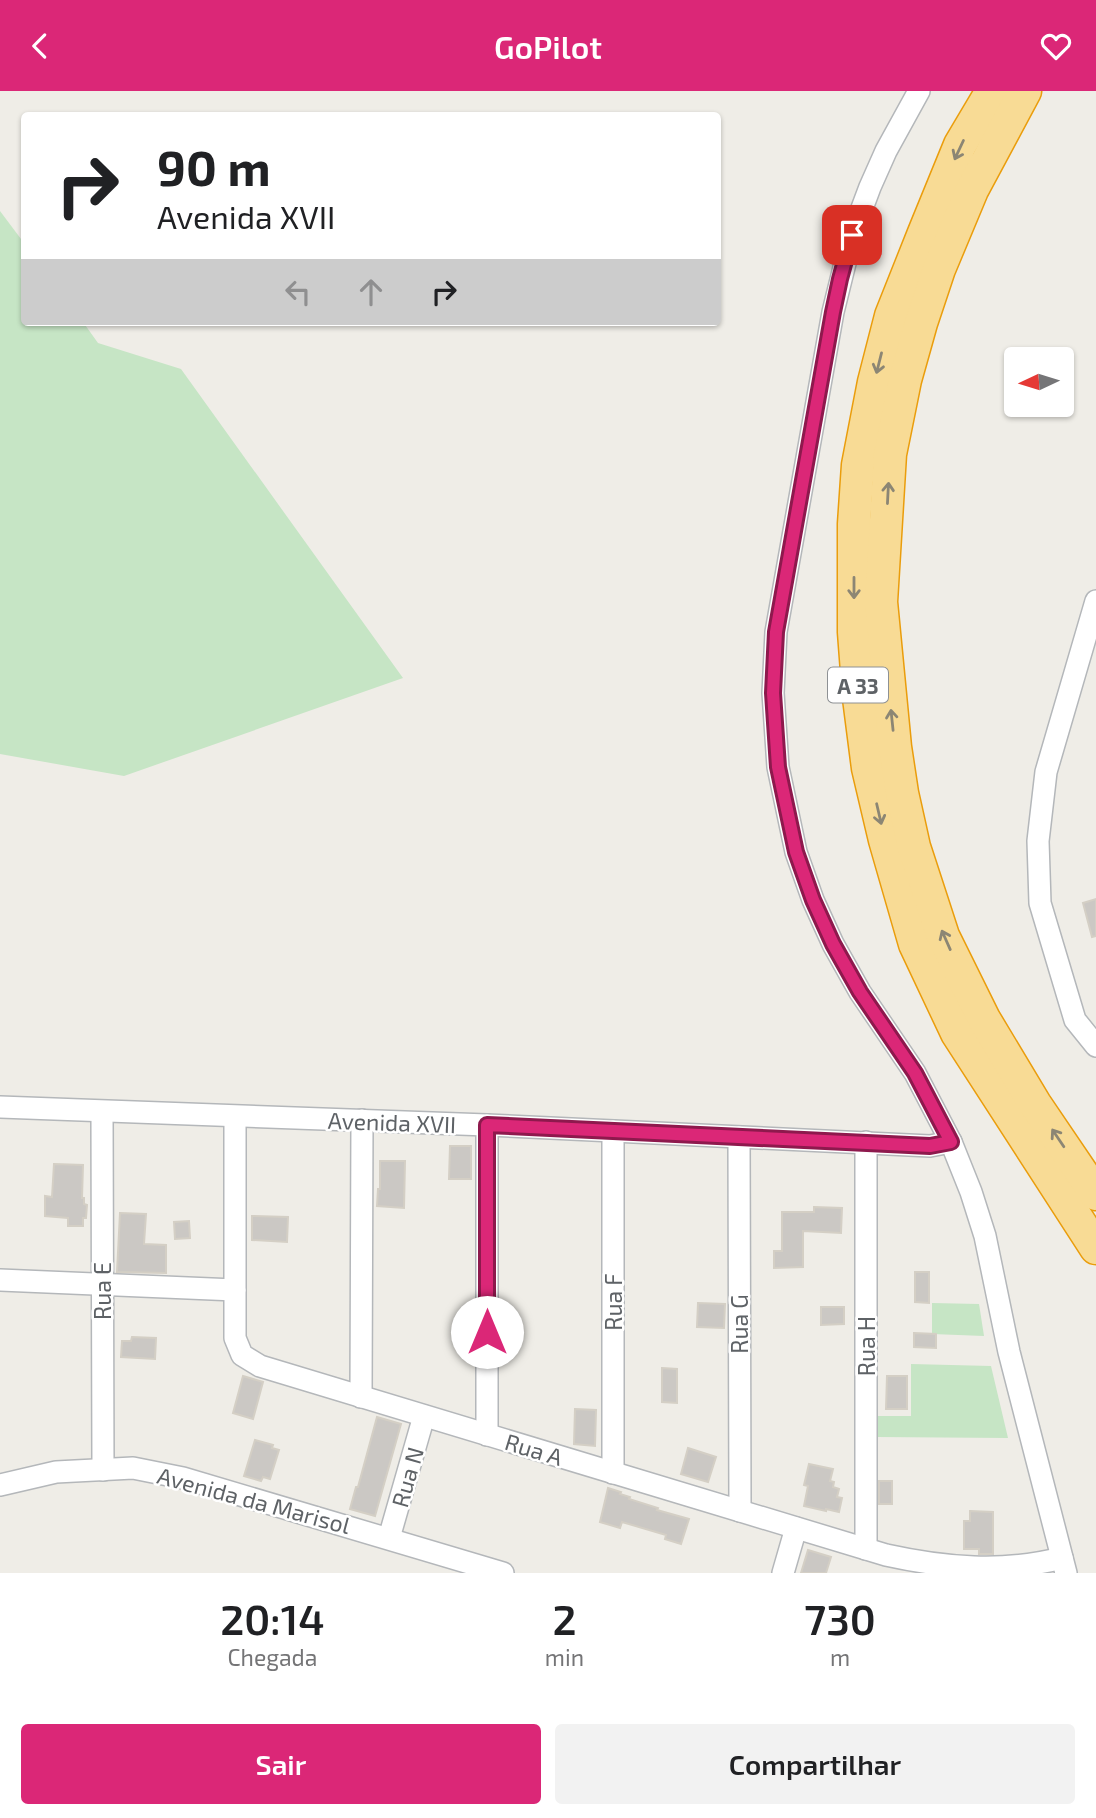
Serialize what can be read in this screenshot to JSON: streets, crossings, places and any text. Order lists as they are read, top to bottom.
{
  "streets": {
    "highway": ["A 33"],
    "street": [
      "Avenida XVII",
      "Rua E",
      "Rua F",
      "Rua G",
      "Rua H",
      "Rua A",
      "Rua N",
      "Avenida da Marisol"
    ]
  },
  "crossings": [
    ["Avenida XVII", "Rua E"],
    ["Avenida XVII", "Rua F"],
    ["Avenida XVII", "Rua G"],
    ["Avenida XVII", "Rua H"],
    ["Avenida XVII", "Rua A"],
    ["Rua E", "Avenida da Marisol"],
    ["Rua F", "Rua A"],
    ["Rua G", "Rua A"],
    ["Rua H", "Rua A"],
    ["Rua A", "Rua N"],
    ["Rua N", "Avenida da Marisol"]
  ],
  "north": "left",
  "page": {
    "header": "GoPilot",
    "turn": ["90 m", "Avenida XVII"],
    "eta": [
      "20:14",
      "Chegada",
      "2",
      "min",
      "730",
      "m"
    ],
    "buttons": ["Sair", "Compartilhar"]
  }
}
